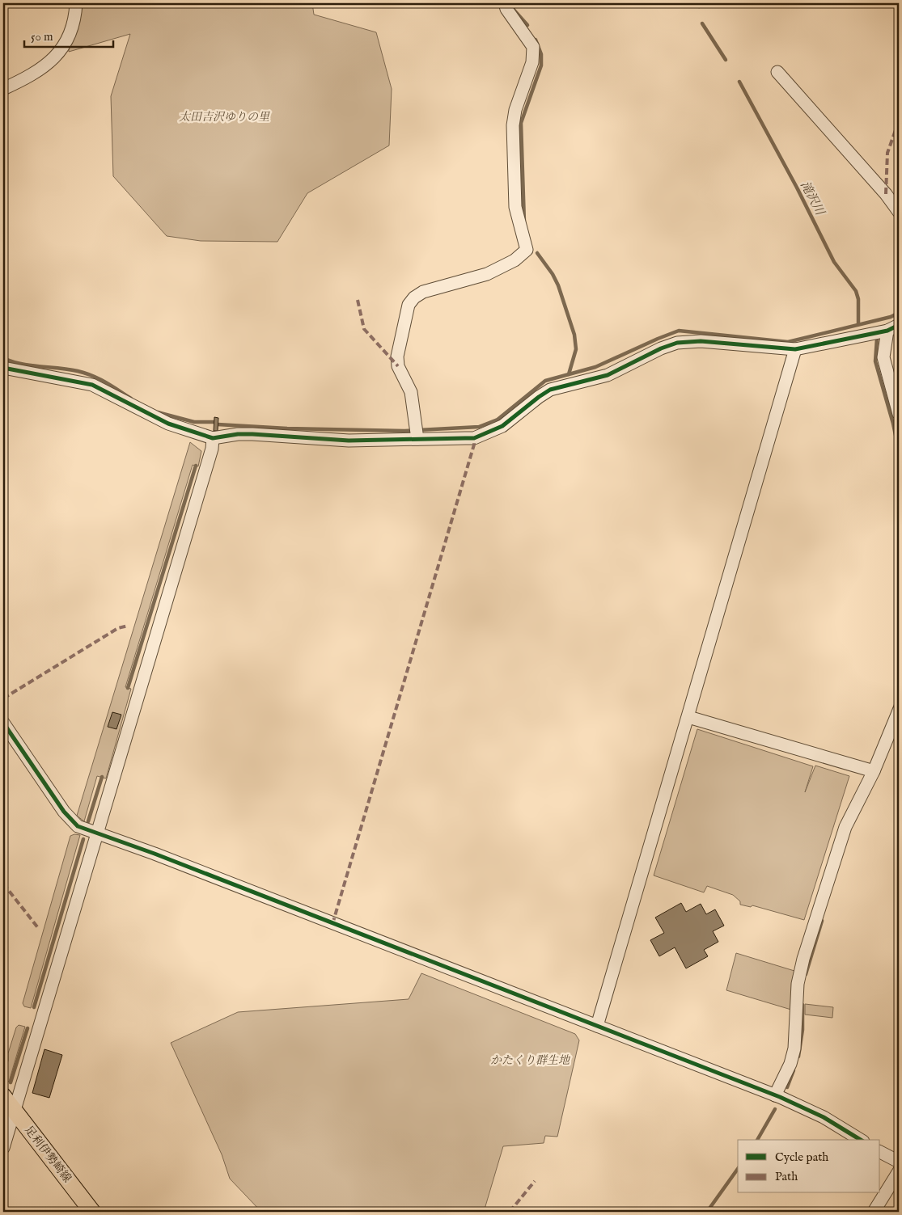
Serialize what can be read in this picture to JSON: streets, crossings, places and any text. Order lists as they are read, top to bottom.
{
  "streets": {
    "main road": ["足利伊勢崎線"]
  },
  "water": ["滝沢川"],
  "parks": ["太田吉沢ゆりの里", "かたくり群生地"],
  "legend": ["Cycle path", "Path"],
  "scale_bar": "50 m"
}
